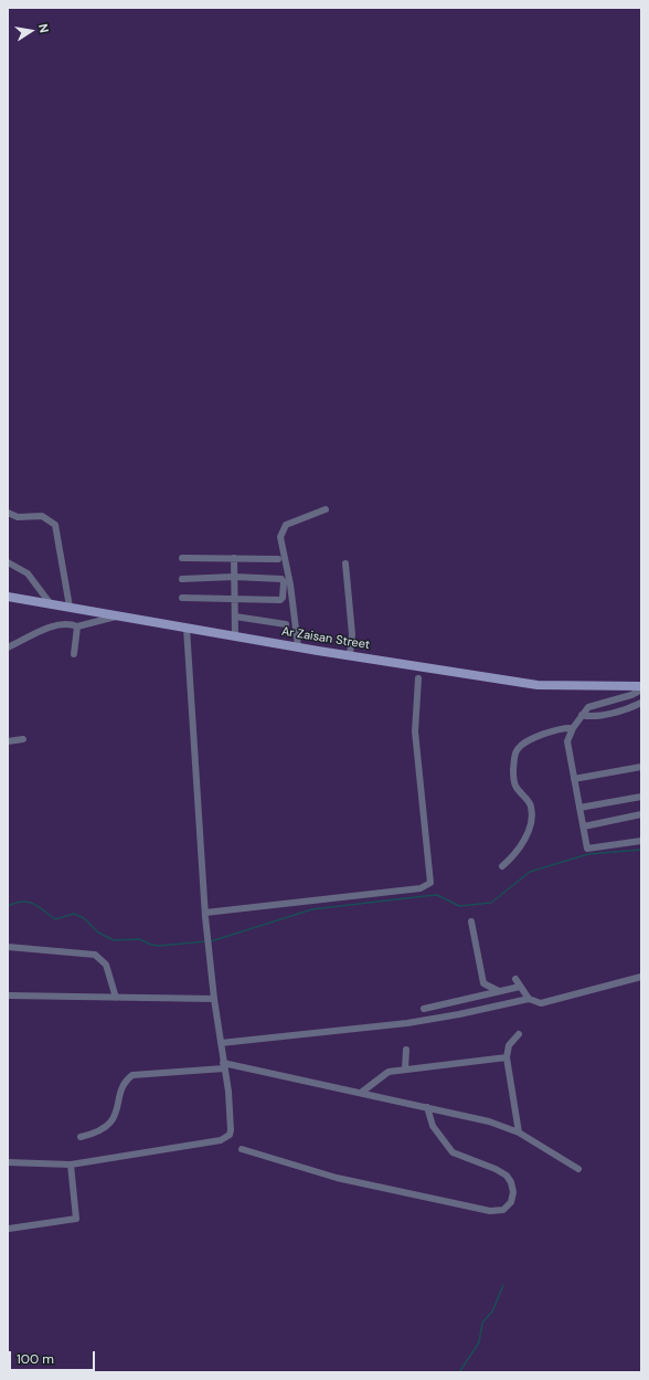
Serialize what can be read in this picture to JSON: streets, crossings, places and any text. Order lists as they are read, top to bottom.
{
  "streets": {
    "street": ["Ar Zaisan Street"]
  },
  "scale_bar": "100 m",
  "north": "right"
}
